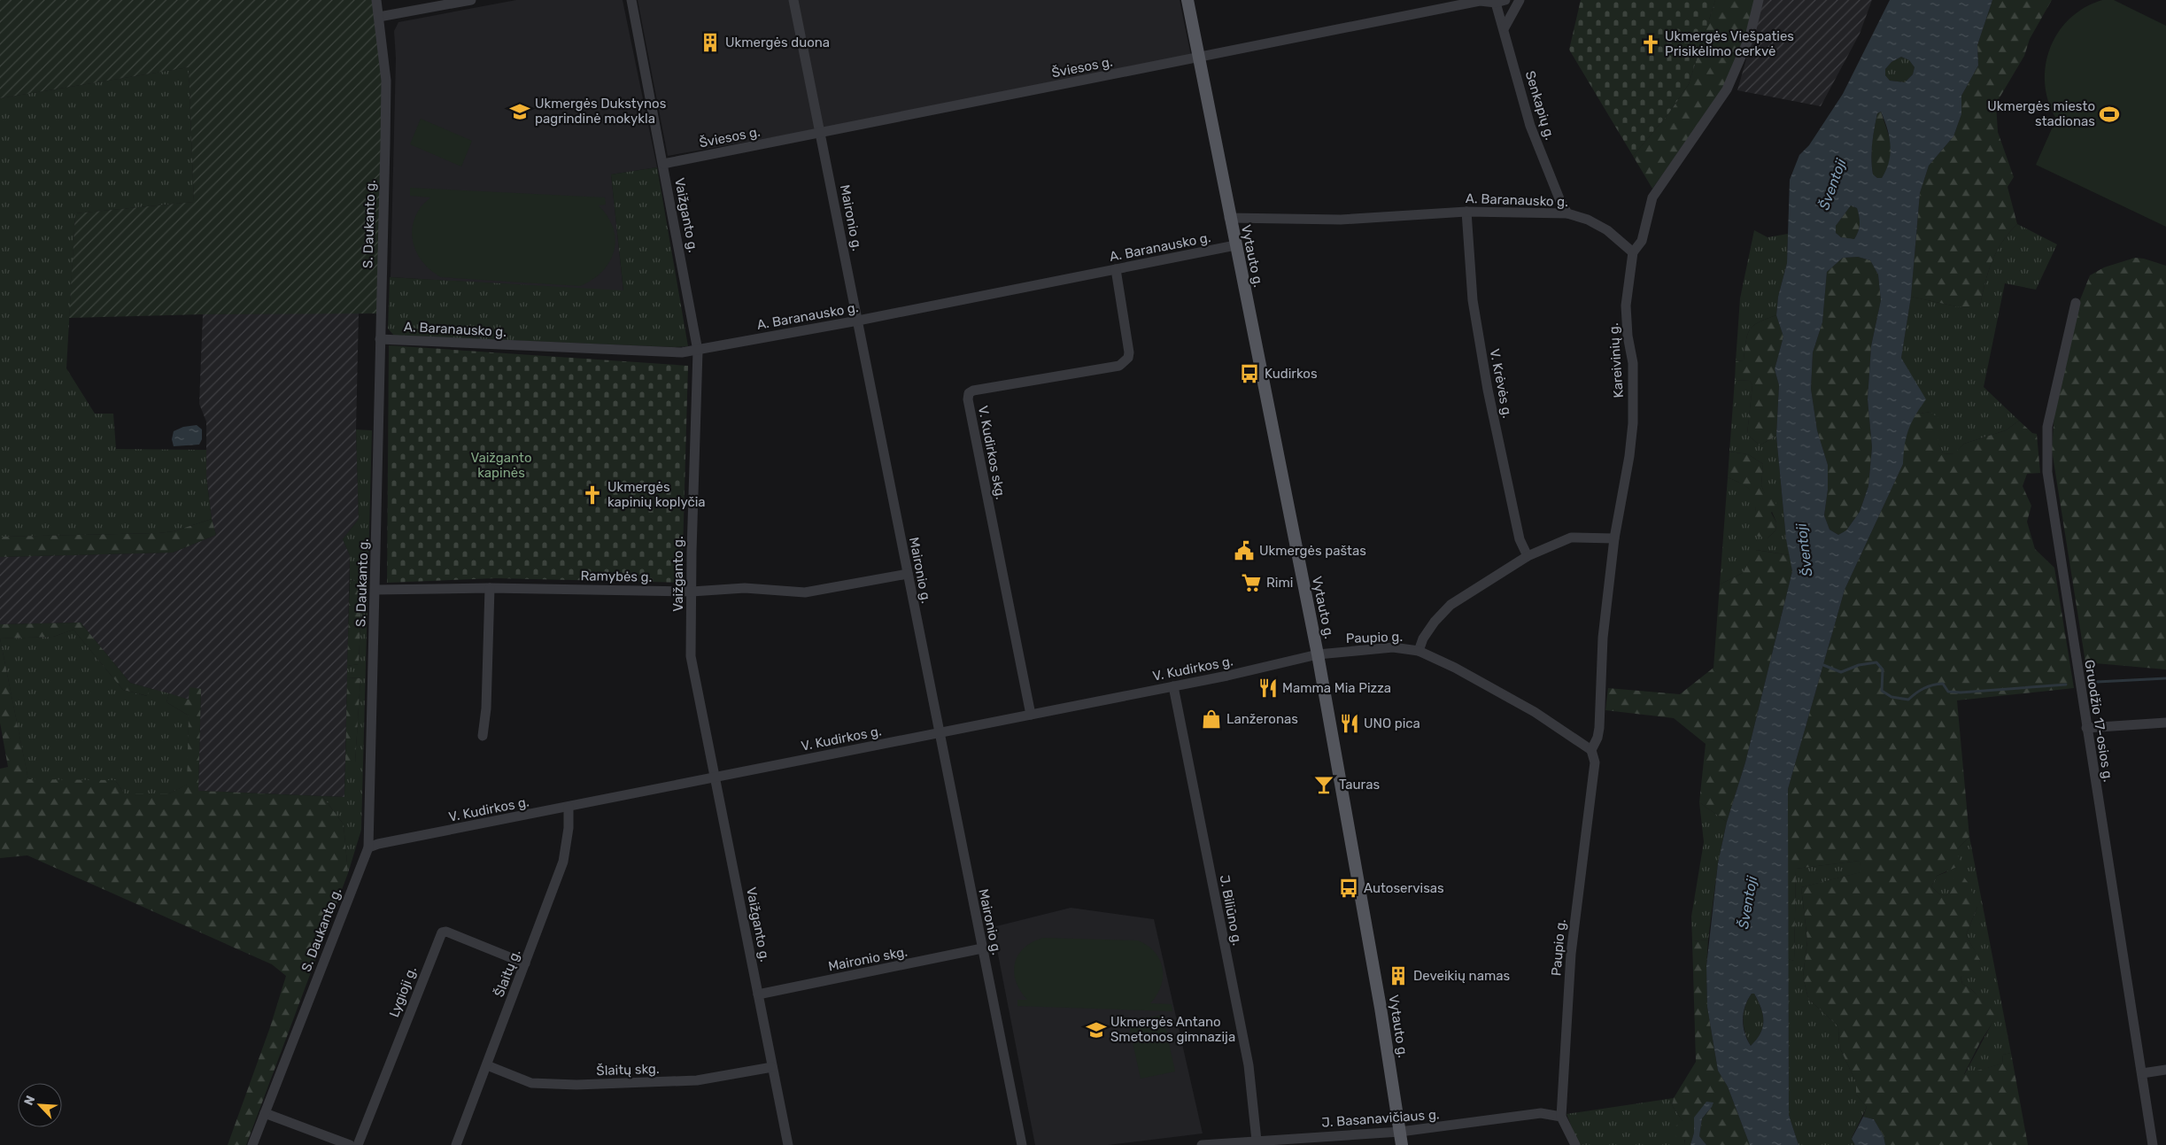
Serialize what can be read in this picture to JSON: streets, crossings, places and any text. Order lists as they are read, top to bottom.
{
  "streets": {
    "main road": ["Vytauto g."],
    "street": [
      "Šviesos g.",
      "Senkapių g.",
      "A. Baranausko g.",
      "Vaižganto g.",
      "Maironio g.",
      "S. Daukanto g.",
      "Kareivinių g.",
      "V. Krėvės g.",
      "V. Kudirkos skg.",
      "Ramybės g.",
      "Paupio g.",
      "V. Kudirkos g.",
      "Gruodžio 17-osios g.",
      "J. Biliūno g.",
      "Maironio skg.",
      "Šlaitų g.",
      "Lygioji g.",
      "Šlaitų skg.",
      "J. Basanavičiaus g."
    ]
  },
  "crossings": [
    ["Šviesos g.", "Senkapių g."],
    ["Šviesos g.", "Vaižganto g."],
    ["Šviesos g.", "Maironio g."],
    ["Šviesos g.", "Vytauto g."],
    ["Senkapių g.", "A. Baranausko g."],
    ["A. Baranausko g.", "Vaižganto g."],
    ["A. Baranausko g.", "Maironio g."],
    ["A. Baranausko g.", "S. Daukanto g."],
    ["A. Baranausko g.", "Vytauto g."],
    ["A. Baranausko g.", "Kareivinių g."],
    ["A. Baranausko g.", "V. Krėvės g."],
    ["A. Baranausko g.", "V. Kudirkos skg."],
    ["Vaižganto g.", "Ramybės g."],
    ["Vaižganto g.", "V. Kudirkos g."],
    ["Vaižganto g.", "Maironio skg."],
    ["Vaižganto g.", "Šlaitų skg."],
    ["Maironio g.", "Ramybės g."],
    ["Maironio g.", "V. Kudirkos g."],
    ["Maironio g.", "Maironio skg."],
    ["S. Daukanto g.", "Ramybės g."],
    ["S. Daukanto g.", "V. Kudirkos g."],
    ["Vytauto g.", "Paupio g."],
    ["Vytauto g.", "V. Kudirkos g."],
    ["Vytauto g.", "J. Basanavičiaus g."],
    ["Kareivinių g.", "Paupio g."],
    ["V. Kudirkos skg.", "V. Kudirkos g."],
    ["Paupio g.", "V. Kudirkos g."],
    ["Paupio g.", "J. Basanavičiaus g."],
    ["V. Kudirkos g.", "J. Biliūno g."],
    ["V. Kudirkos g.", "Šlaitų g."],
    ["J. Biliūno g.", "J. Basanavičiaus g."],
    ["Šlaitų g.", "Lygioji g."],
    ["Šlaitų g.", "Šlaitų skg."]
  ],
  "water": ["Šventoji"],
  "parks": ["Vaižganto kapinės"],
  "places": {
    "building": ["Ukmergės duona", "Deveikių namas"],
    "church": ["Ukmergės Viešpaties Prisikėlimo cerkvė", "Ukmergės kapinių koplyčia"],
    "school or university": ["Ukmergės Dukstynos pagrindinė mokykla", "Ukmergės Antano Smetonos gimnazija"],
    "sports": ["Ukmergės miesto stadionas"],
    "bus stop": ["Kudirkos", "Autoservisas"],
    "public building": ["Ukmergės paštas"],
    "supermarket": ["Rimi"],
    "restaurant": ["Mamma Mia Pizza", "UNO pica"],
    "shop": ["Lanžeronas"],
    "bar": ["Tauras"]
  },
  "north": "top left"
}
